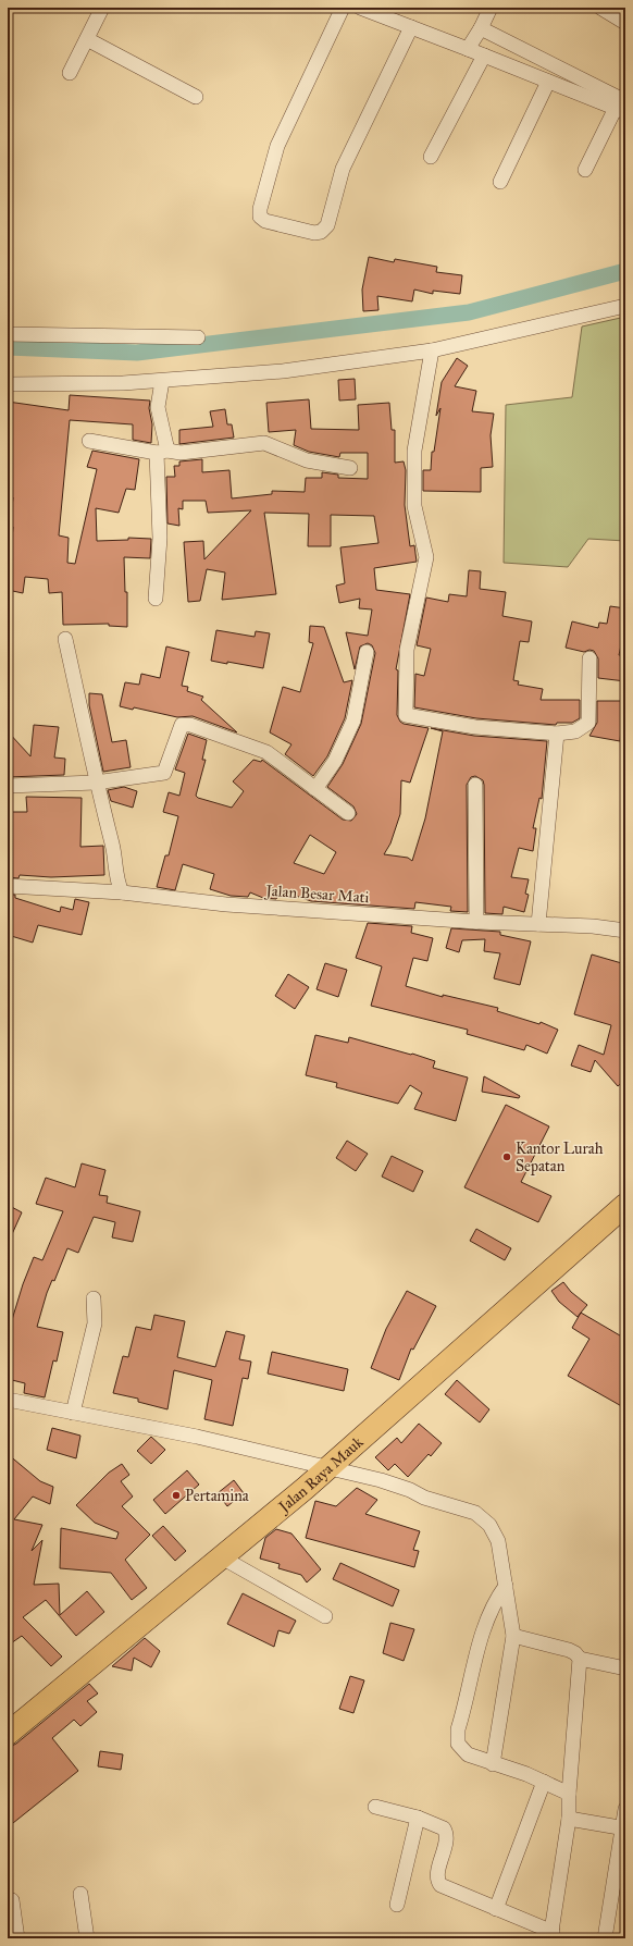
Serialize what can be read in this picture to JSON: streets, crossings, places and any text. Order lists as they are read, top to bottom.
{
  "streets": {
    "main road": ["Jalan Raya Mauk"],
    "street": ["Jalan Besar Mati"]
  },
  "places": ["Kantor Lurah Sepatan", "Pertamina"]
}
